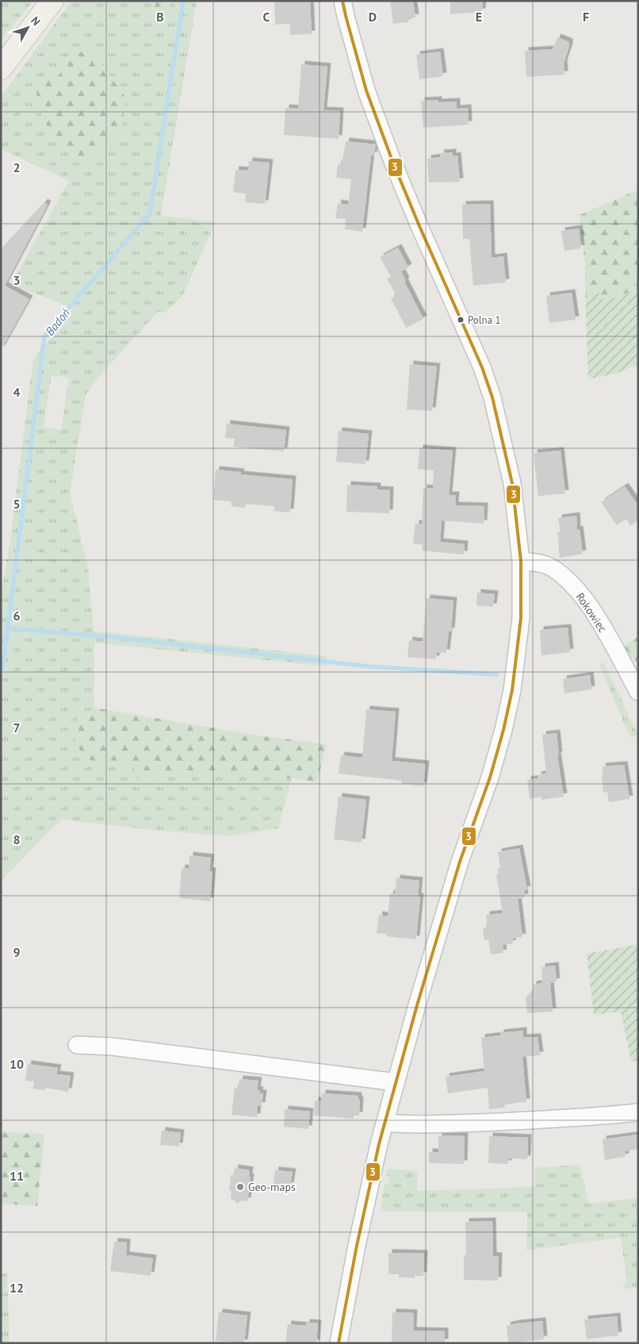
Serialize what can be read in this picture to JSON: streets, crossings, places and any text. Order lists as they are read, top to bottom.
{
  "streets": {
    "street": ["Rokowiec"]
  },
  "water": ["Badoń"],
  "places": ["Polna 1", "Geo-maps"],
  "lines": ["transit line 3"],
  "north": "top right",
  "grid": {
    "columns": [
      "B",
      "C",
      "D",
      "E",
      "F"
    ],
    "rows": [
      "2",
      "3",
      "4",
      "5",
      "6",
      "7",
      "8",
      "9",
      "10",
      "11",
      "12"
    ]
  }
}
